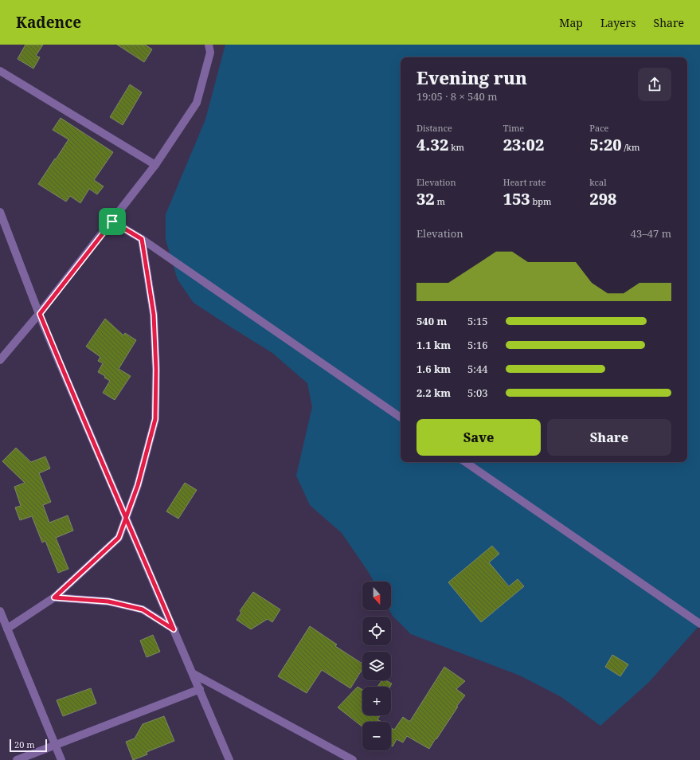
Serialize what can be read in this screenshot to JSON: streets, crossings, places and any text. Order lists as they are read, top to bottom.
{
  "scale_bar": "20 m",
  "north": "bottom",
  "page": {
    "header": "Kadence",
    "nav": ["Map", "Layers", "Share"],
    "heading": ["Evening run", "19:05 · 8 × 540 m"],
    "stats": [
      ["Distance", "4.32 km"],
      ["Time", "23:02"],
      ["Pace", "5:20 /km"],
      ["Elevation", "32 m"],
      ["Heart rate", "153 bpm"],
      ["kcal", "298"]
    ],
    "chart": ["Elevation", "43–47 m"],
    "list": [
      {
        "name": "540 m",
        "note": "5:15"
      },
      {
        "name": "1.1 km",
        "note": "5:16"
      },
      {
        "name": "1.6 km",
        "note": "5:44"
      },
      {
        "name": "2.2 km",
        "note": "5:03"
      }
    ],
    "buttons": ["Save", "Share"],
    "map_buttons": ["+", "−"],
    "scale": "20 m"
  }
}
